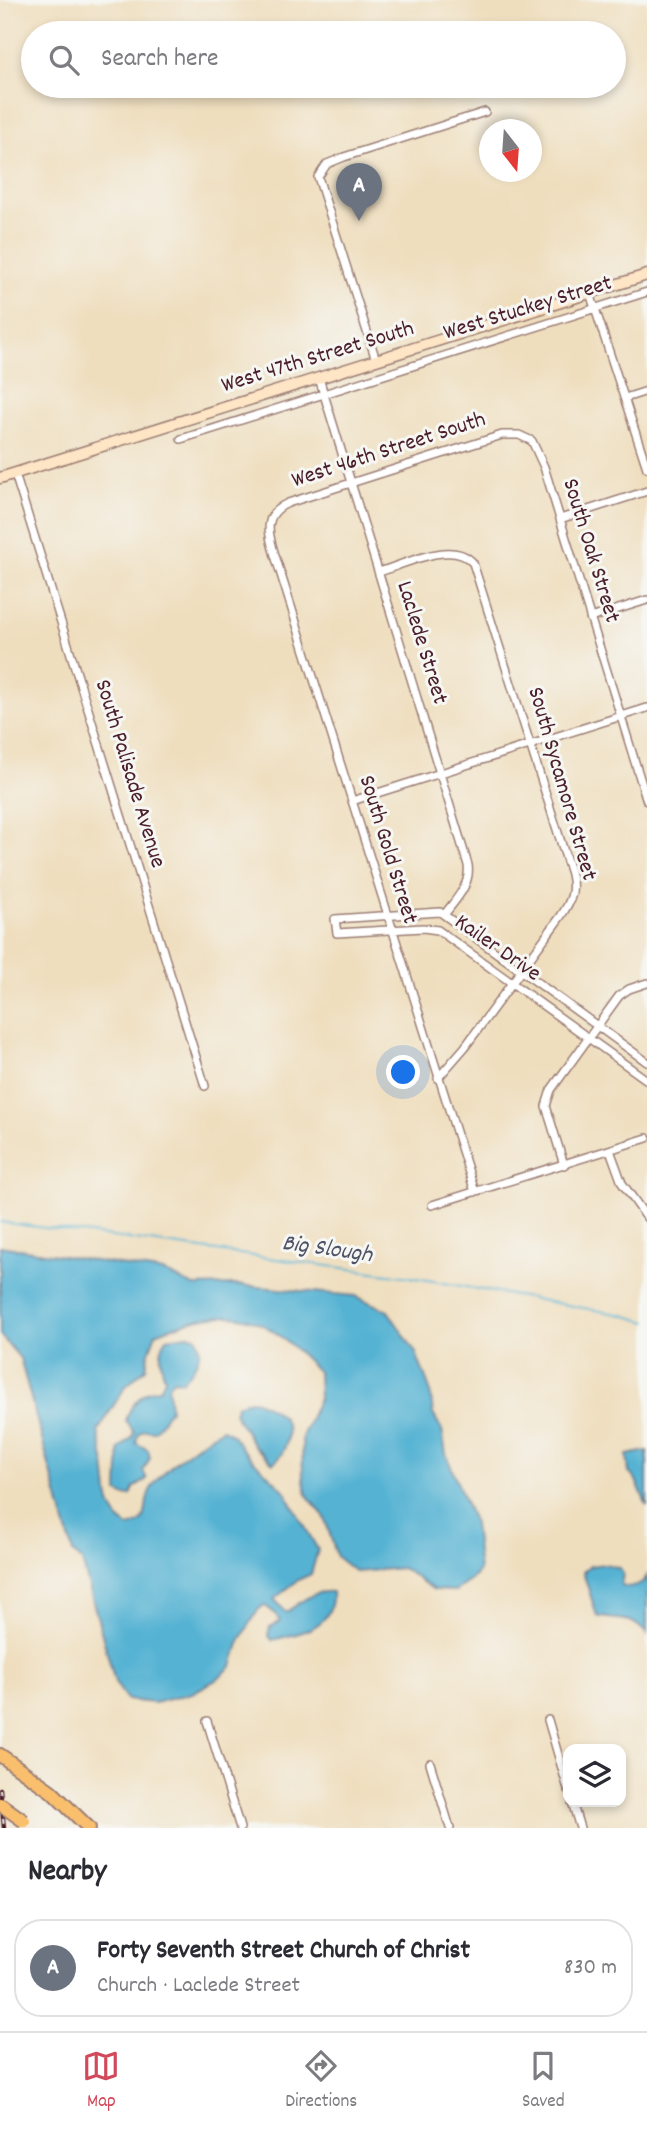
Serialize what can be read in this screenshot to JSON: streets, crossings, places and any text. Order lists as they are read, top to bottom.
{
  "streets": {
    "street": [
      "West Stuckey Street",
      "West 47th Street South",
      "West 46th Street South",
      "South Oak Street",
      "Laclede Street",
      "South Palisade Avenue",
      "South Sycamore Street",
      "South Gold Street",
      "Kailer Drive"
    ]
  },
  "crossings": [
    ["West Stuckey Street", "Laclede Street"],
    ["West 47th Street South", "Laclede Street"],
    ["West 47th Street South", "South Palisade Avenue"],
    ["West 46th Street South", "South Oak Street"],
    ["West 46th Street South", "Laclede Street"],
    ["West 46th Street South", "South Gold Street"],
    ["Laclede Street", "South Sycamore Street"],
    ["Laclede Street", "Kailer Drive"],
    ["South Sycamore Street", "South Gold Street"],
    ["South Sycamore Street", "Kailer Drive"],
    ["South Gold Street", "Kailer Drive"]
  ],
  "water": ["Big Slough"],
  "north": "bottom",
  "page": {
    "search": "Search here",
    "pins": "A",
    "heading": "Nearby",
    "list": [
      {
        "mark": "A",
        "name": "Forty Seventh Street Church of Christ",
        "note": "Church · Laclede Street",
        "value": "830 m"
      }
    ],
    "nav": ["Map", "Directions", "Saved"]
  }
}
